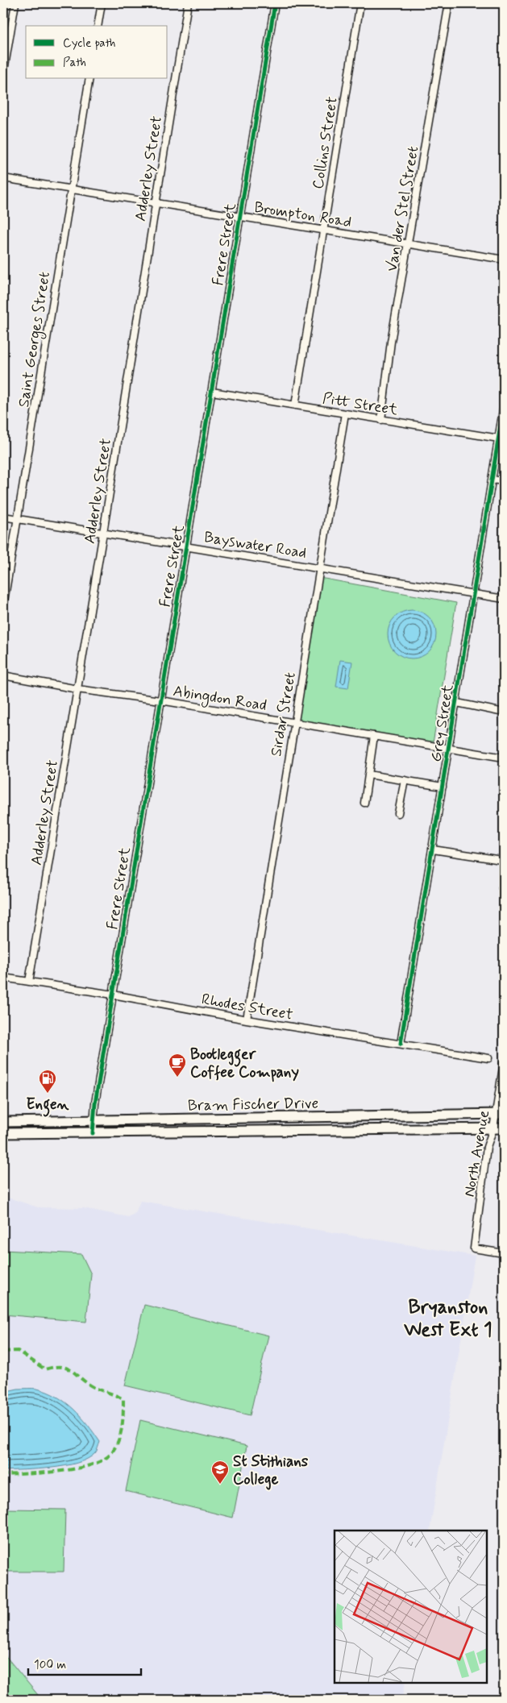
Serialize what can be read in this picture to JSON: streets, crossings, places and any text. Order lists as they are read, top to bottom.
{
  "streets": {
    "main road": ["Bram Fischer Drive"],
    "street": [
      "Collins Street",
      "Adderley Street",
      "Van der Stel Street",
      "Brompton Road",
      "Frere Street",
      "Saint Georges Street",
      "Pitt Street",
      "Bayswater Road",
      "Abingdon Road",
      "Sirdar Street",
      "Grey Street",
      "Rhodes Street",
      "North Avenue"
    ]
  },
  "crossings": [
    ["Collins Street", "Brompton Road"],
    ["Collins Street", "Pitt Street"],
    ["Adderley Street", "Brompton Road"],
    ["Adderley Street", "Bayswater Road"],
    ["Adderley Street", "Abingdon Road"],
    ["Adderley Street", "Rhodes Street"],
    ["Van der Stel Street", "Brompton Road"],
    ["Van der Stel Street", "Pitt Street"],
    ["Brompton Road", "Frere Street"],
    ["Brompton Road", "Saint Georges Street"],
    ["Frere Street", "Pitt Street"],
    ["Frere Street", "Bayswater Road"],
    ["Frere Street", "Abingdon Road"],
    ["Frere Street", "Rhodes Street"],
    ["Frere Street", "Bram Fischer Drive"],
    ["Saint Georges Street", "Bayswater Road"],
    ["Pitt Street", "Sirdar Street"],
    ["Pitt Street", "Grey Street"],
    ["Bayswater Road", "Sirdar Street"],
    ["Bayswater Road", "Grey Street"],
    ["Abingdon Road", "Sirdar Street"],
    ["Abingdon Road", "Grey Street"],
    ["Sirdar Street", "Rhodes Street"],
    ["Grey Street", "Rhodes Street"],
    ["Bram Fischer Drive", "North Avenue"]
  ],
  "districts": ["Bryanston West Ext 1"],
  "places": {
    "cafe": ["Bootlegger Coffee Company"],
    "fuel station": ["Engen"],
    "school or university": ["St Stithians College"]
  },
  "legend": ["Cycle path", "Path"],
  "scale_bar": "100 m"
}
